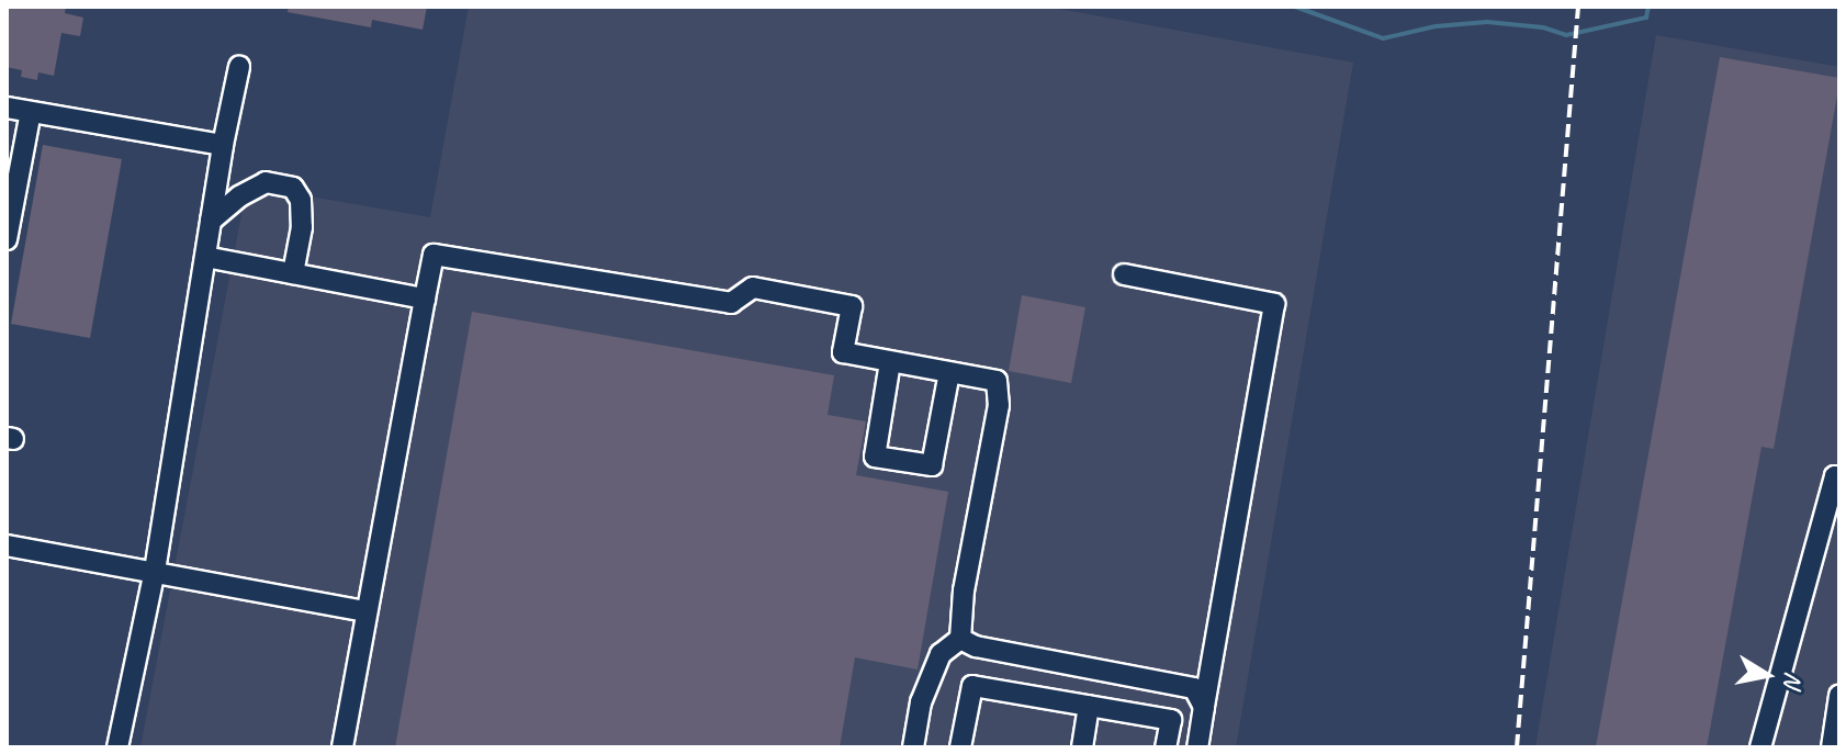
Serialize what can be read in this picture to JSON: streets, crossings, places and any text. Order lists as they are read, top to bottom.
{
  "north": "right"
}
